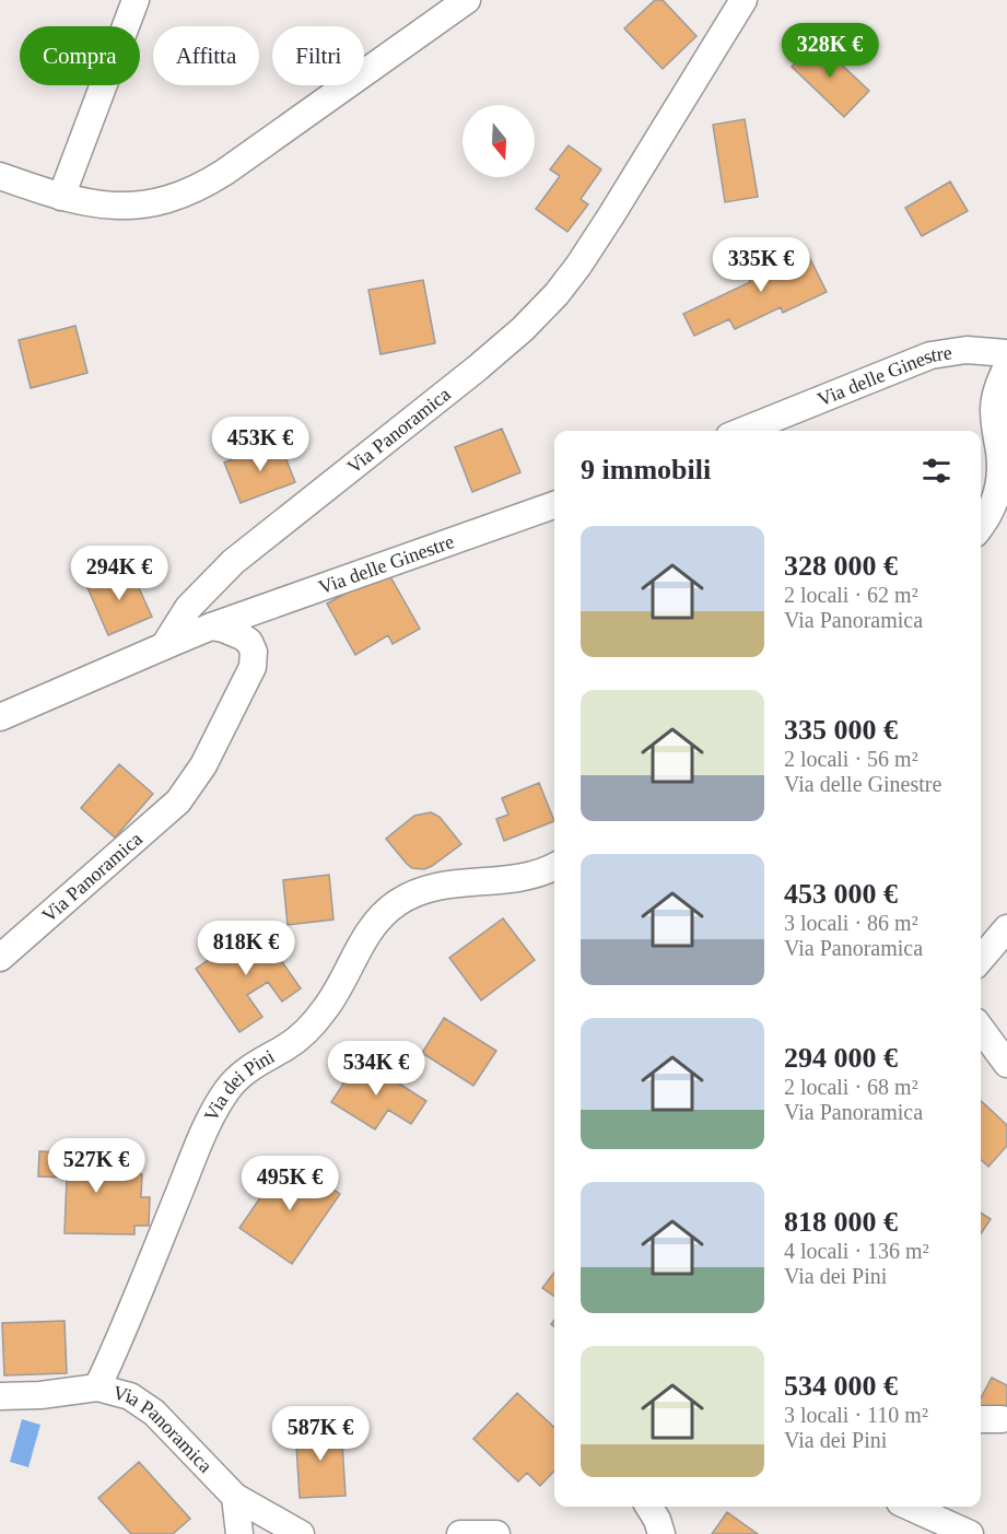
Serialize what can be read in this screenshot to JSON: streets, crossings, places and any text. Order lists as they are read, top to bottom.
{
  "streets": {
    "street": ["Via delle Ginestre", "Via Panoramica", "Via dei Pini"]
  },
  "crossings": [
    ["Via delle Ginestre", "Via Panoramica"],
    ["Via Panoramica", "Via dei Pini"]
  ],
  "north": "bottom",
  "page": {
    "price": [
      "328K €",
      "335K €",
      "453K €",
      "294K €",
      "818K €",
      "534K €",
      "527K €",
      "495K €",
      "587K €"
    ],
    "chip": ["Compra", "Affitta", "Filtri"],
    "heading": "9 immobili",
    "list": [
      {
        "name": "328 000 €",
        "note": "2 locali · 62 m² · Via Panoramica"
      },
      {
        "name": "335 000 €",
        "note": "2 locali · 56 m² · Via delle Ginestre"
      },
      {
        "name": "453 000 €",
        "note": "3 locali · 86 m² · Via Panoramica"
      },
      {
        "name": "294 000 €",
        "note": "2 locali · 68 m² · Via Panoramica"
      },
      {
        "name": "818 000 €",
        "note": "4 locali · 136 m² · Via dei Pini"
      },
      {
        "name": "534 000 €",
        "note": "3 locali · 110 m² · Via dei Pini"
      }
    ]
  }
}
